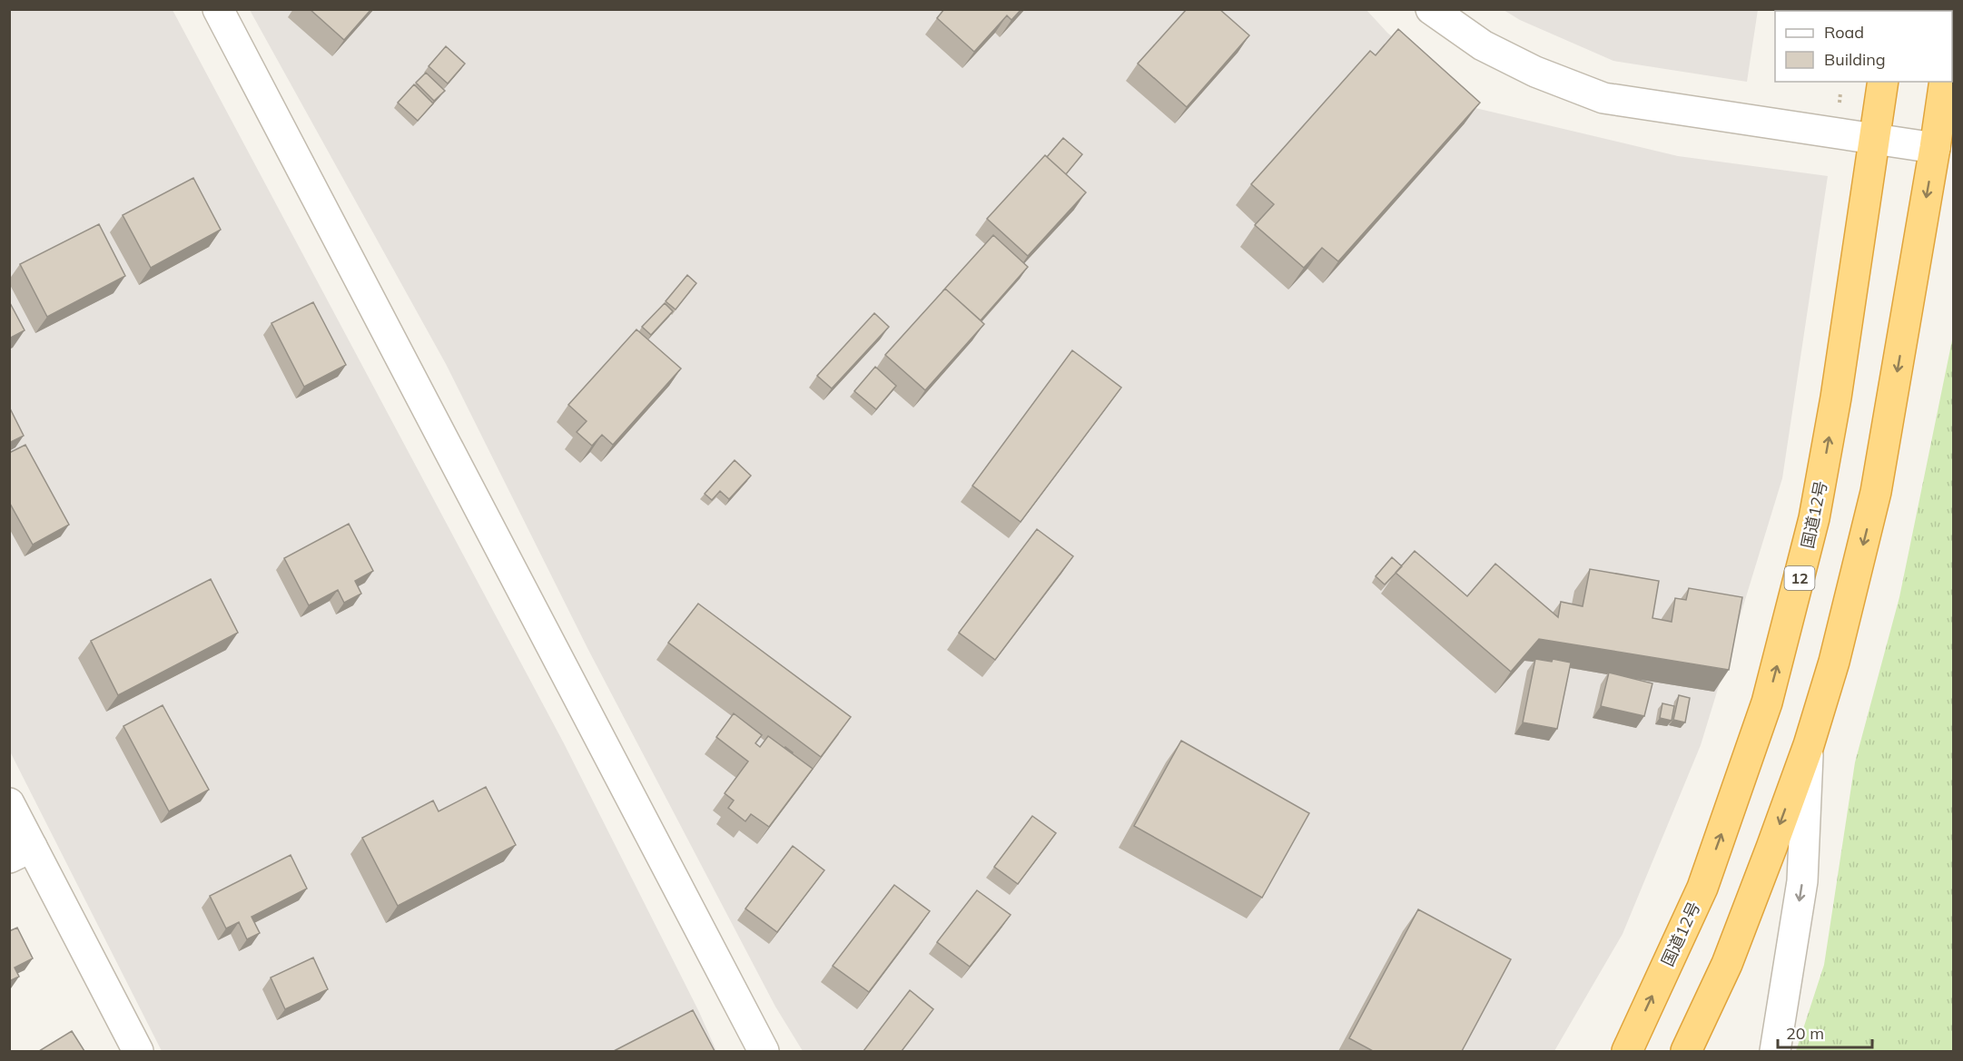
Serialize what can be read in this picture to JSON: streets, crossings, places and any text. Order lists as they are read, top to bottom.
{
  "streets": {
    "highway": ["国道12号", "12"]
  },
  "legend": ["Road", "Building"],
  "scale_bar": "20 m"
}
